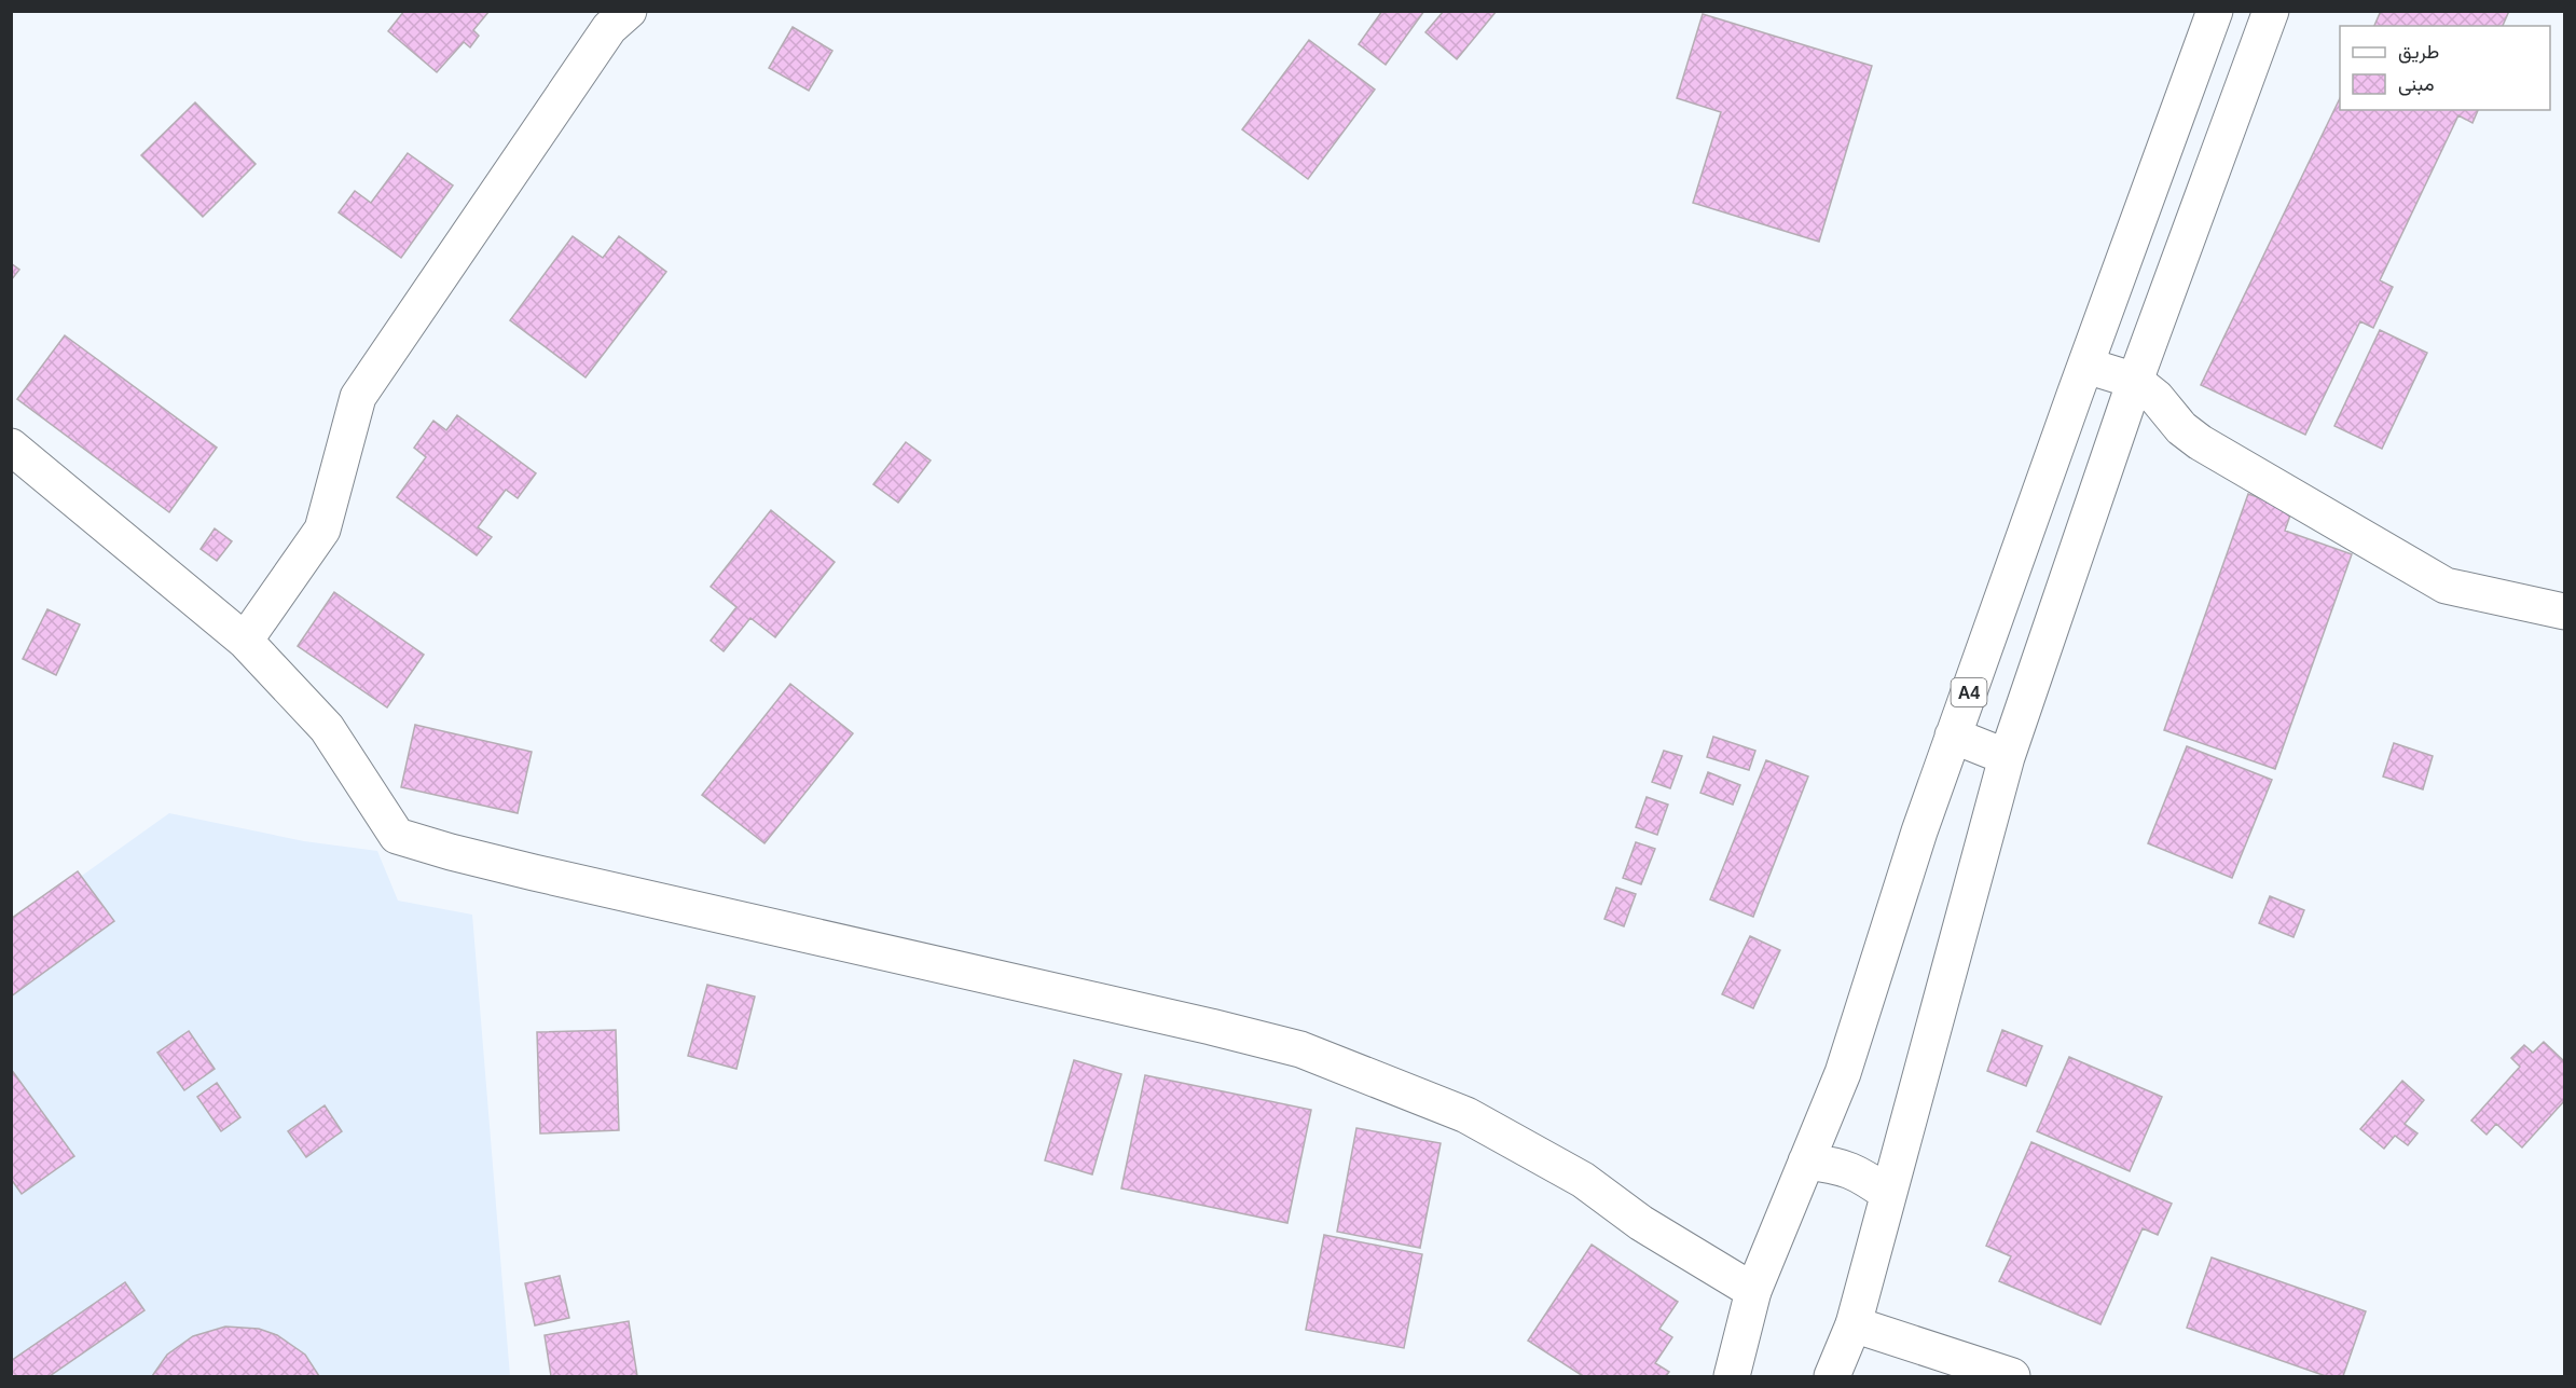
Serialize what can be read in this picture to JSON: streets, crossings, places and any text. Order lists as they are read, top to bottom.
{
  "streets": {
    "main road": ["A4"]
  },
  "legend": ["طريق", "مبنى"]
}
